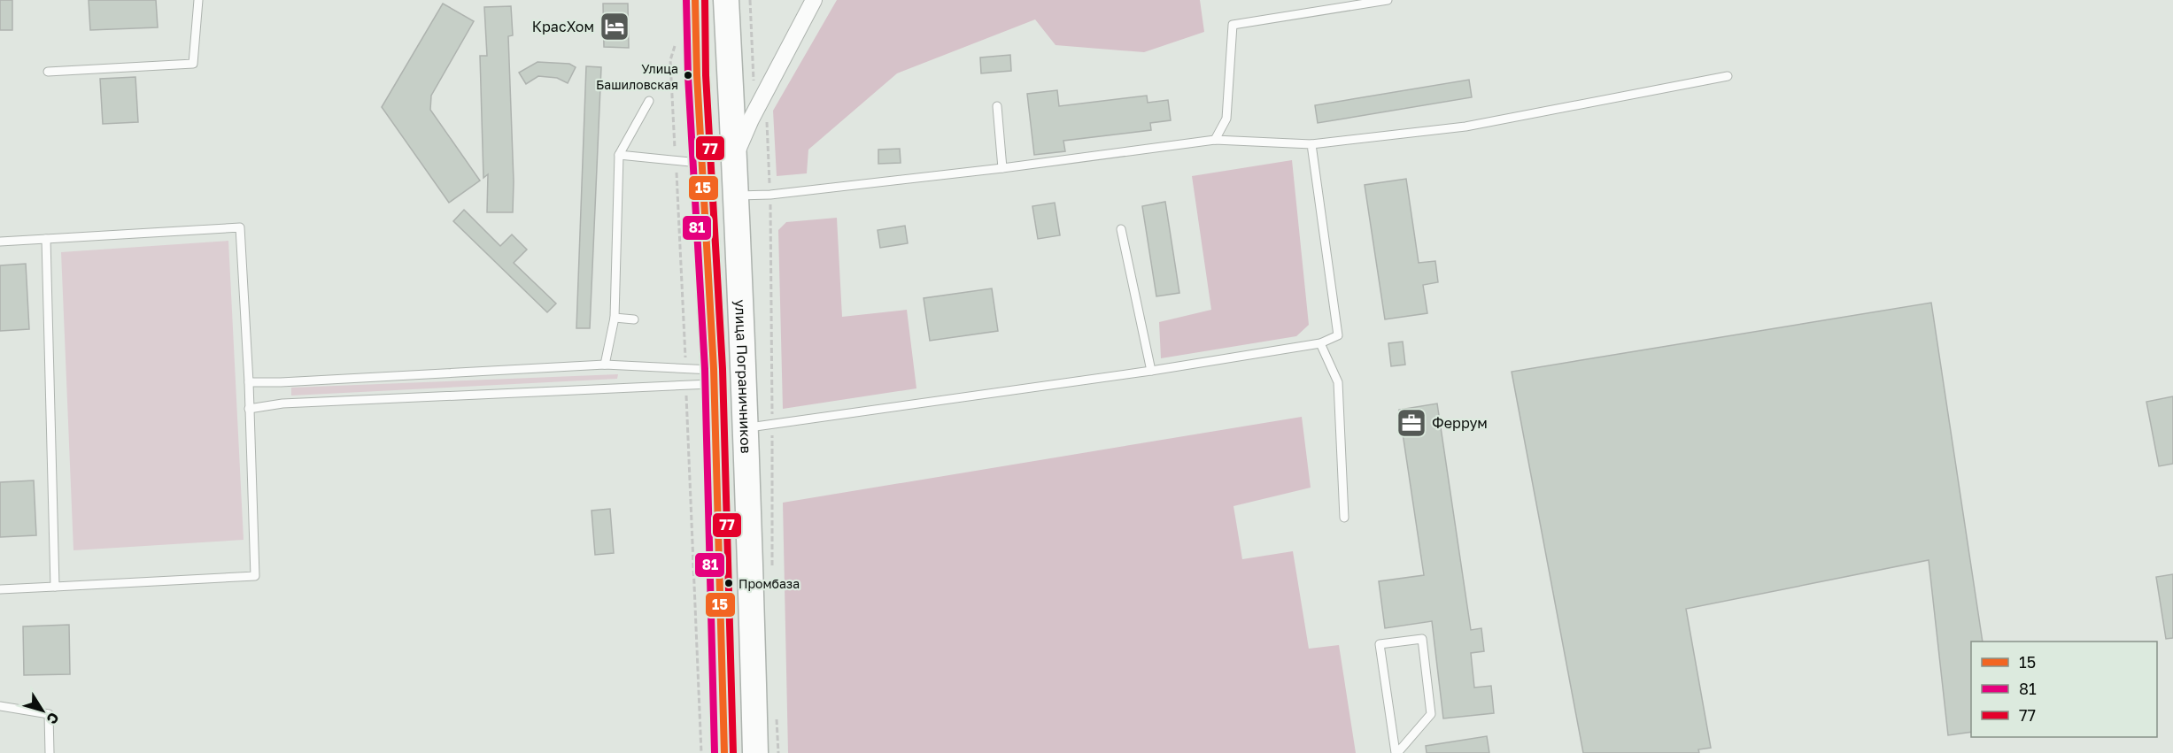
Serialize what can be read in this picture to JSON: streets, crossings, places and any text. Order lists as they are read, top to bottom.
{
  "streets": {
    "main road": ["улица Пограничников"]
  },
  "places": {
    "hotel": ["КрасХом"],
    "other": ["Улица Башиловская", "Промбаза"],
    "office": ["Феррум"]
  },
  "lines": ["transit line 15", "transit line 81", "transit line 77"],
  "legend": ["15", "81", "77"],
  "north": "bottom right"
}
